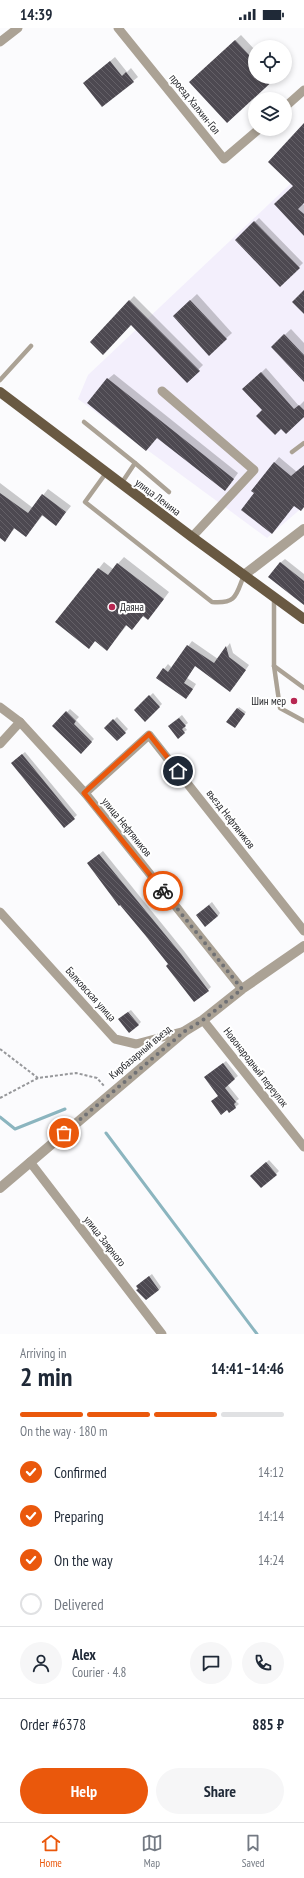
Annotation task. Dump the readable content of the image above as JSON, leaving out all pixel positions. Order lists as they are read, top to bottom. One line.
{"streets":{"main road":["улица Ленина"],"street":["проезд Халхин-Гол","въезд Нефтяников","улица Нефтяников","Балковская улица","Кирбазарный въезд","Новонародный переулок","улица Заярного"]},"crossings":[["въезд Нефтяников","улица Нефтяников"],["улица Нефтяников","Кирбазарный въезд"],["Балковская улица","Кирбазарный въезд"],["Кирбазарный въезд","Новонародный переулок"],["Кирбазарный въезд","улица Заярного"]],"places":["Даяна","Шин мер"],"page":{"status":"14:39","heading":["2 min","Arriving in","14:41–14:46"],"panel":["Alex","Courier · 4.8","Order #6378","885 ₽"],"bar":"On the way · 180 m","list":[["Confirmed","14:12"],["Preparing","14:14"],["On the way","14:24"],"Delivered"],"buttons":["Help","Share"],"tabs":["Home","Map","Saved"]}}
